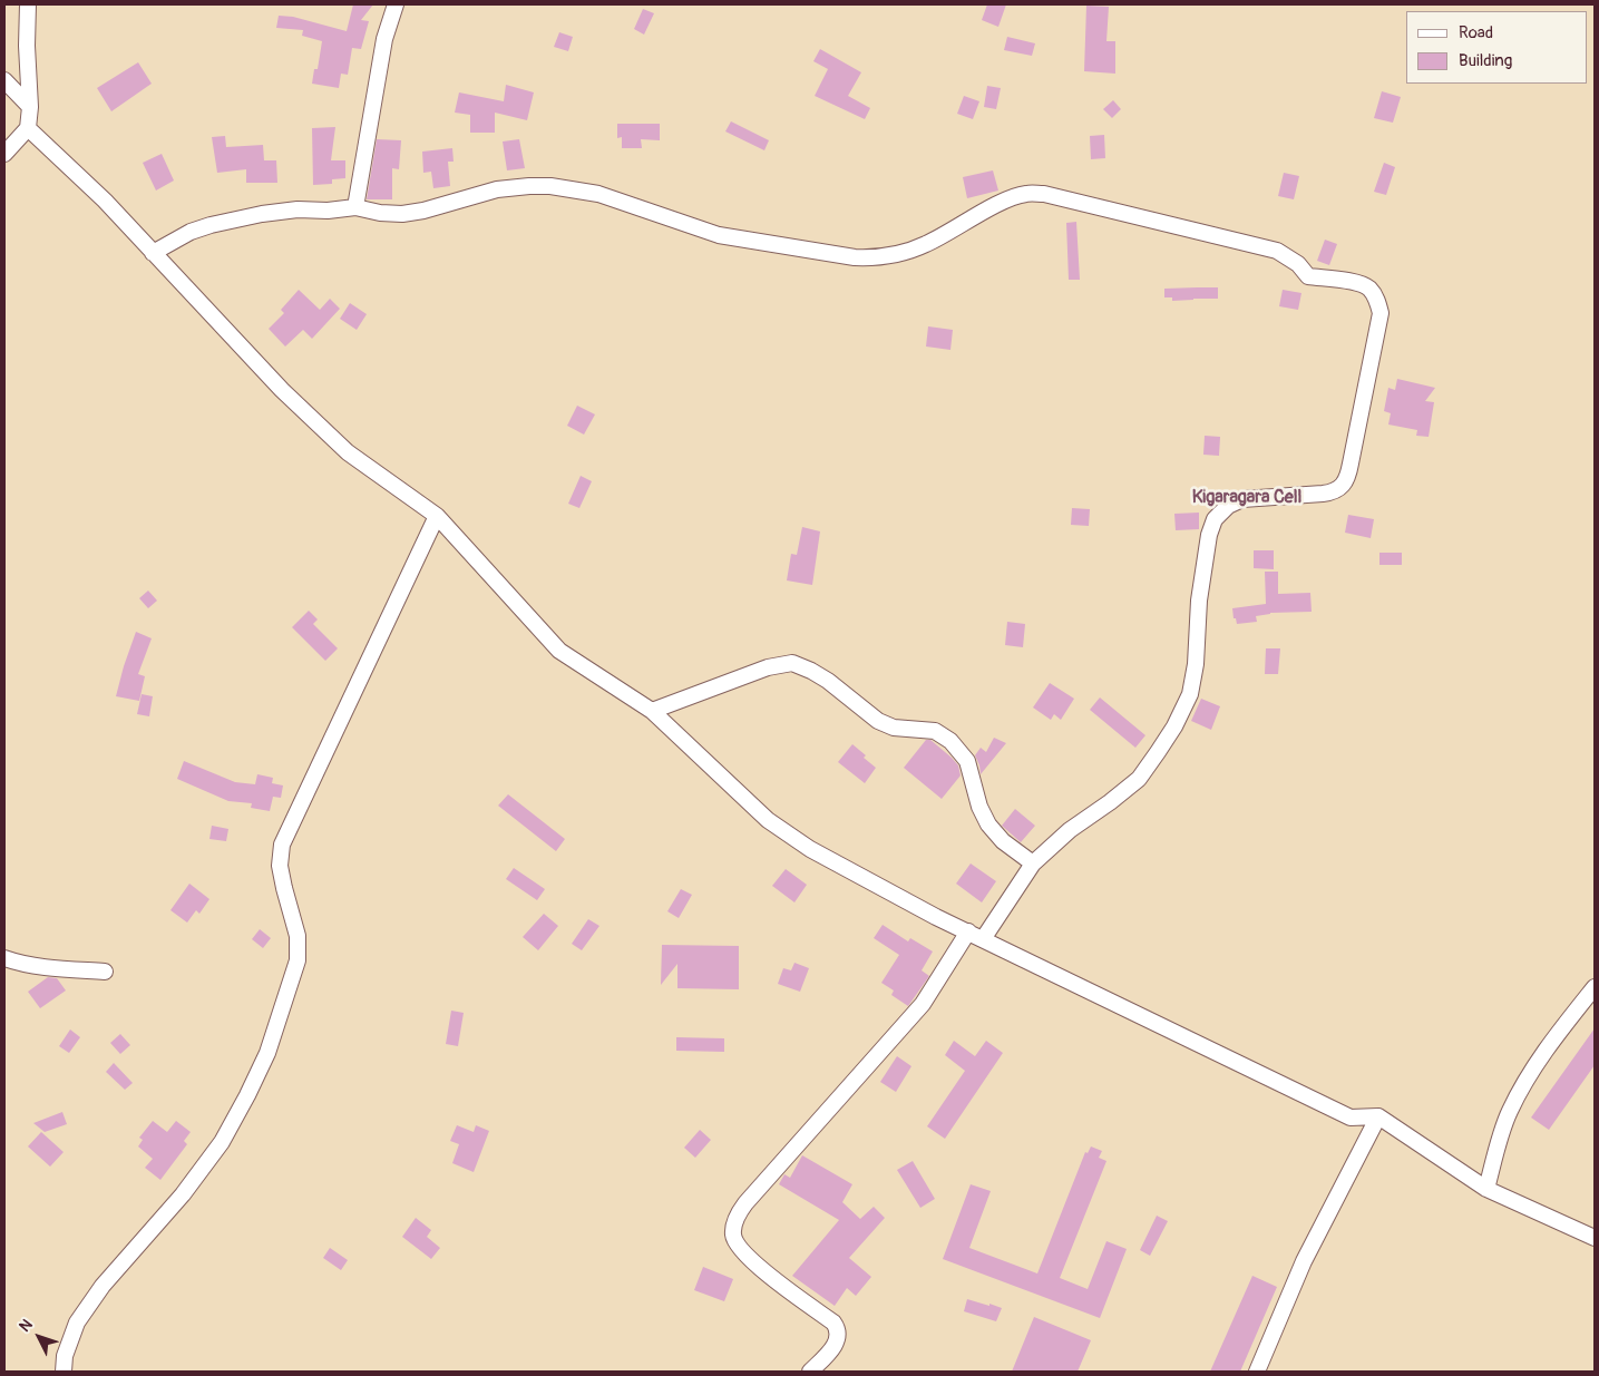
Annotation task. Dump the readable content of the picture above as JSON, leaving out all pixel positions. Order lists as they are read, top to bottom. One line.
{"districts":["Kigaragara Cell"],"legend":["Road","Building"],"north":"top left"}
